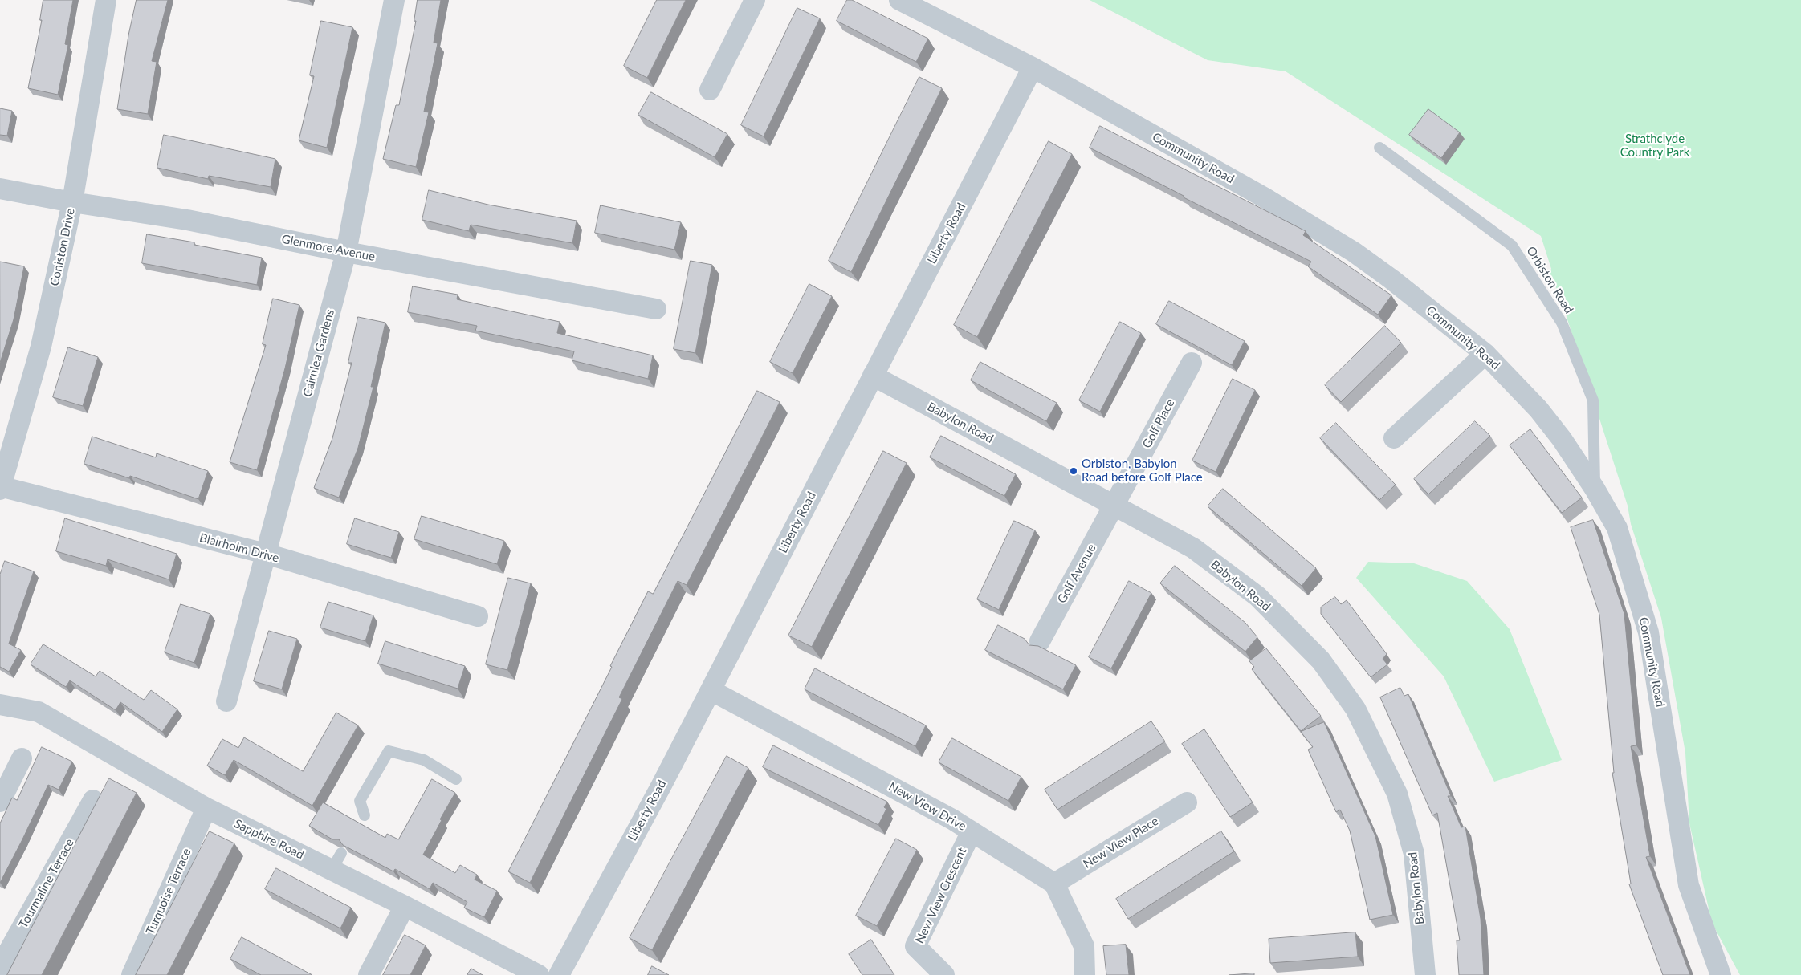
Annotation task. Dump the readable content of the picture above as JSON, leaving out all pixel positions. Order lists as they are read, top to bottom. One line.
{"streets":{"street":["Community Road","Liberty Road","Coniston Drive","Glenmore Avenue","Cairnlea Gardens","Babylon Road","Golf Place","Blairholm Drive","Golf Avenue","New View Drive","Sapphire Road","New View Place","Tourmaline Terrace","Turquoise Terrace","New View Crescent"],"lane":["Orbiston Road"]},"crossings":[["Community Road","Liberty Road"],["Community Road","Orbiston Road"],["Liberty Road","Babylon Road"],["Liberty Road","New View Drive"],["Coniston Drive","Glenmore Avenue"],["Coniston Drive","Blairholm Drive"],["Glenmore Avenue","Cairnlea Gardens"],["Cairnlea Gardens","Blairholm Drive"],["Babylon Road","Golf Place"],["Babylon Road","Golf Avenue"],["Golf Place","Golf Avenue"],["New View Drive","New View Place"],["New View Drive","New View Crescent"],["Sapphire Road","Turquoise Terrace"]],"parks":["Strathclyde Country Park"],"places":["Orbiston, Babylon Road before Golf Place"]}
